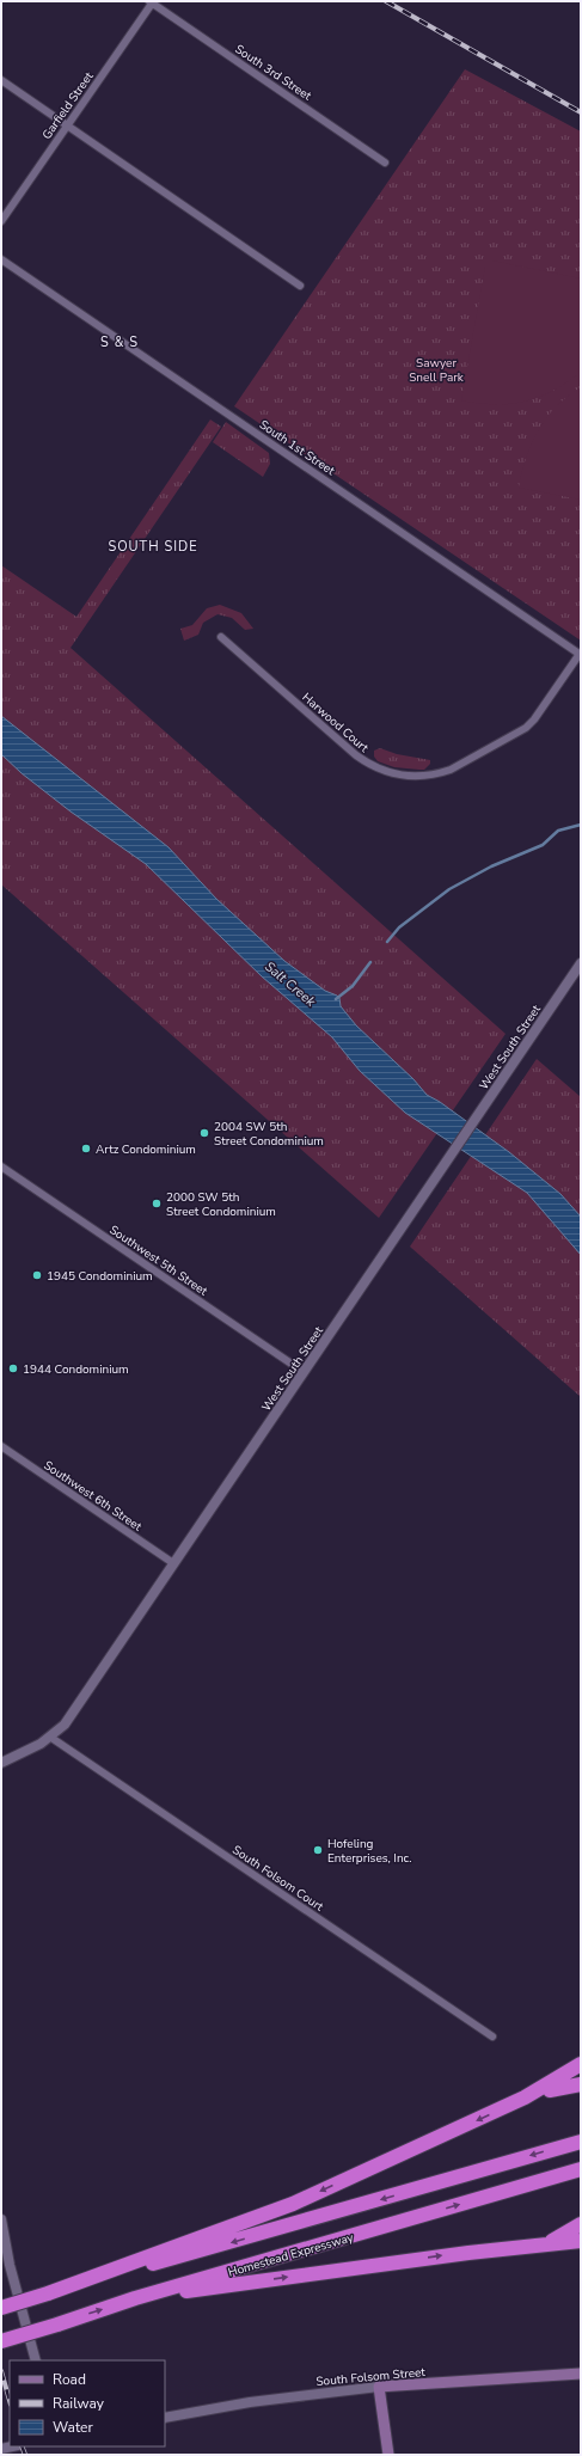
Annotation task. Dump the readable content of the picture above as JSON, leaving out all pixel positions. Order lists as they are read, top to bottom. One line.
{"streets":{"highway":["Homestead Expressway"],"main road":["South Folsom Street"],"street":["South 3rd Street","Garfield Street","South 1st Street","Harwood Court","West South Street","Southwest 5th Street","Southwest 6th Street","South Folsom Court"]},"crossings":[["South 3rd Street","Garfield Street"],["South 1st Street","Harwood Court"],["West South Street","Southwest 5th Street"],["West South Street","Southwest 6th Street"],["West South Street","South Folsom Court"]],"districts":["S & S","SOUTH SIDE"],"water":["Salt Creek"],"parks":["Sawyer Snell Park"],"places":["2004 SW 5th Street Condominium","Artz Condominium","2000 SW 5th Street Condominium","1945 Condominium","1944 Condominium","Hofeling Enterprises, Inc."],"legend":["Road","Railway","Water"]}
